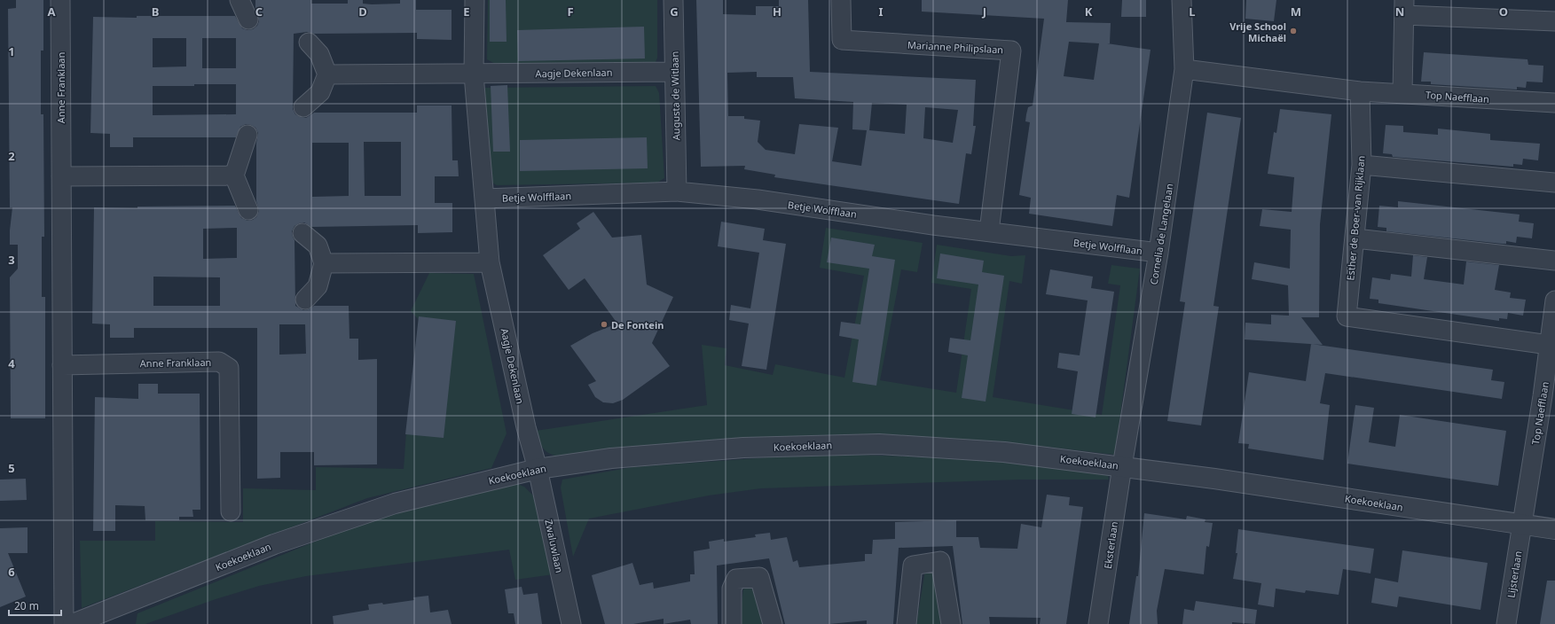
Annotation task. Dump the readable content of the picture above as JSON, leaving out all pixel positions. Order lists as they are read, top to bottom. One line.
{"streets":{"street":["Marianne Philipslaan","Aagje Dekenlaan","Anne Franklaan","Augusta de Witlaan","Top Naefflaan","Betje Wolfflaan","Esther de Boer-van Rijklaan","Cornelia de Langelaan","Koekoeklaan","Eksterlaan","Zwaluwlaan","Lijsterlaan"]},"crossings":[["Marianne Philipslaan","Betje Wolfflaan"],["Aagje Dekenlaan","Augusta de Witlaan"],["Aagje Dekenlaan","Betje Wolfflaan"],["Aagje Dekenlaan","Koekoeklaan"],["Aagje Dekenlaan","Zwaluwlaan"],["Augusta de Witlaan","Betje Wolfflaan"],["Top Naefflaan","Esther de Boer-van Rijklaan"],["Top Naefflaan","Koekoeklaan"],["Top Naefflaan","Lijsterlaan"],["Betje Wolfflaan","Cornelia de Langelaan"],["Cornelia de Langelaan","Koekoeklaan"],["Cornelia de Langelaan","Eksterlaan"],["Koekoeklaan","Eksterlaan"],["Koekoeklaan","Zwaluwlaan"],["Koekoeklaan","Lijsterlaan"]],"places":["Vrije School Michaël","De Fontein"],"scale_bar":"20 m","grid":{"columns":["A","B","C","D","E","F","G","H","I","J","K","L","M","N","O"],"rows":["1","2","3","4","5","6"]}}
